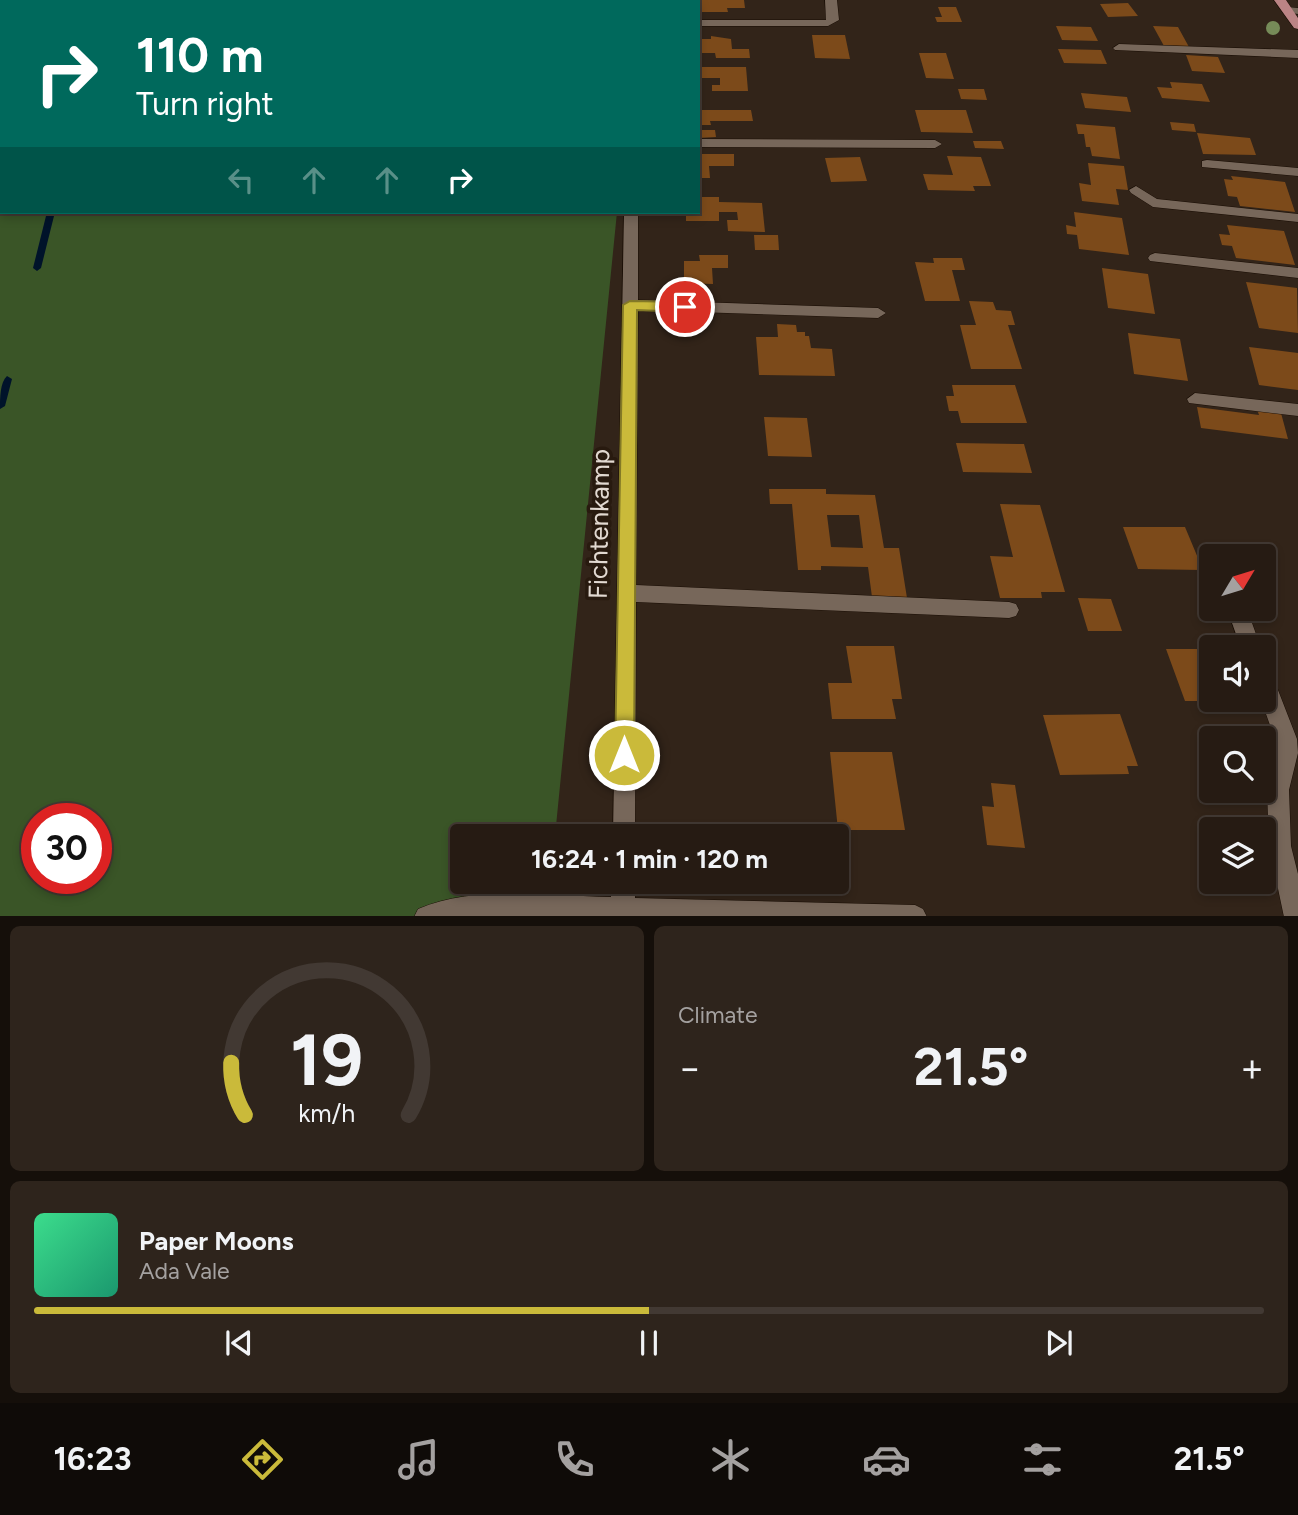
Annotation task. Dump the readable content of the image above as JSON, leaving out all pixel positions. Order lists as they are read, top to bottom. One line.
{"streets":{"street":["Fichtenkamp"]},"north":"top right","page":{"turn":["110 m","Turn right"],"limit":"30","trip":"16:24 · 1 min · 120 m","tile":"Climate","heat":["−","21.5°","+"],"song":["Paper Moons","Ada Vale"],"tabs":["16:23","21.5°"],"gauge":["19","km/h"]}}
